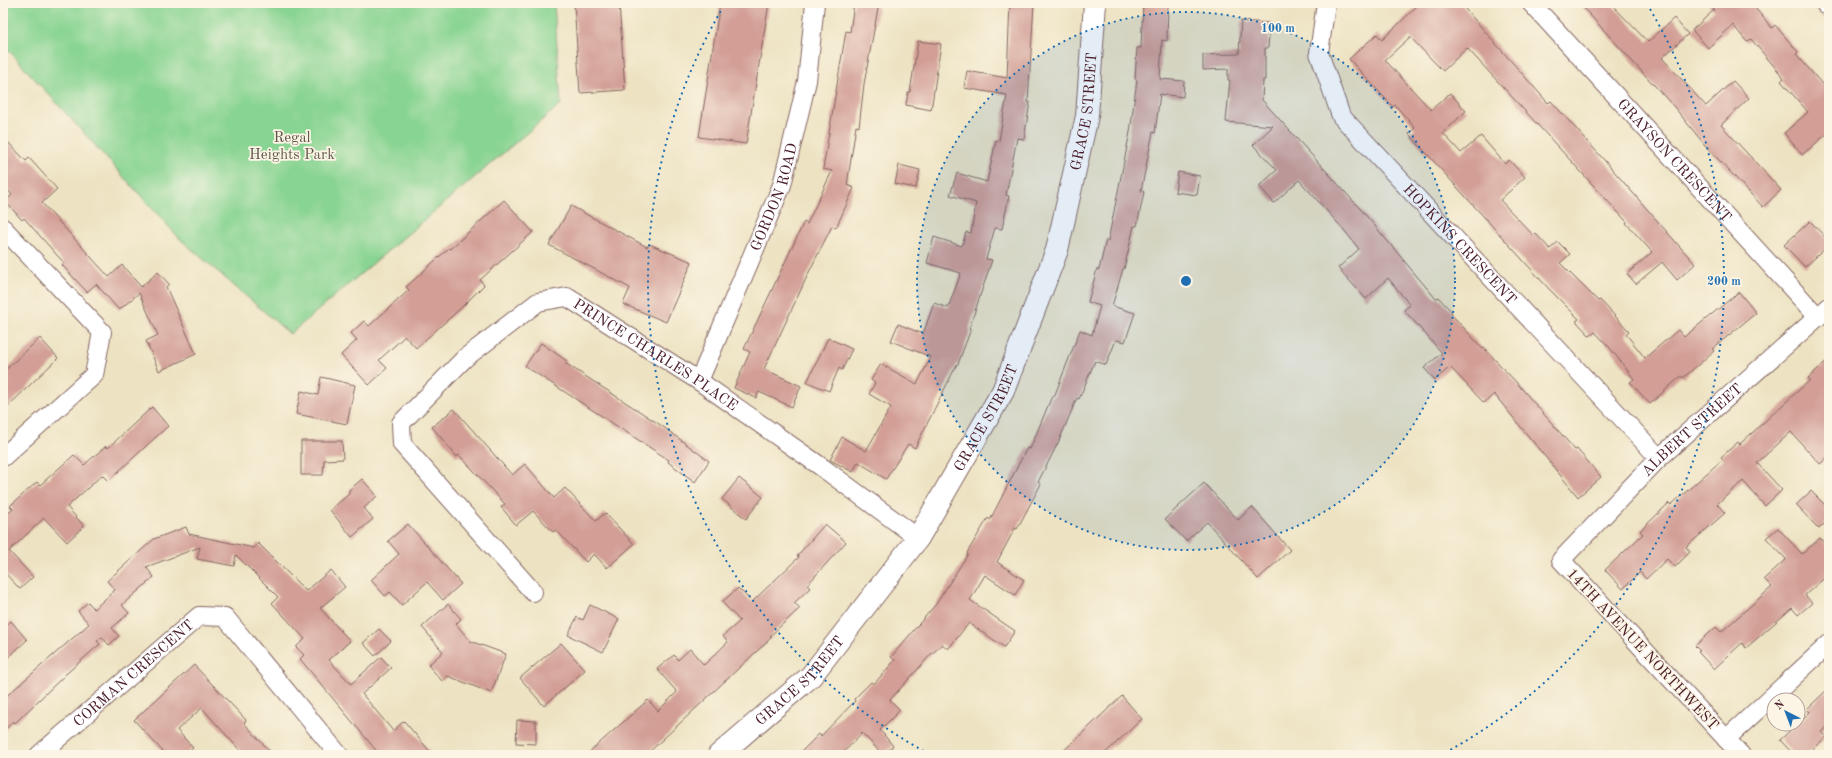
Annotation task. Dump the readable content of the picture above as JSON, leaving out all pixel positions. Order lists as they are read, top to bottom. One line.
{"streets":{"street":["GRACE STREET","GRAYSON CRESCENT","GORDON ROAD","HOPKINS CRESCENT","PRINCE CHARLES PLACE","ALBERT STREET","14TH AVENUE NORTHWEST","CORMAN CRESCENT"]},"crossings":[["GRACE STREET","PRINCE CHARLES PLACE"],["GRAYSON CRESCENT","ALBERT STREET"],["GORDON ROAD","PRINCE CHARLES PLACE"],["HOPKINS CRESCENT","ALBERT STREET"],["ALBERT STREET","14TH AVENUE NORTHWEST"]],"parks":["Regal Heights Park"],"north":"top left","rings":["100 m","200 m"]}
